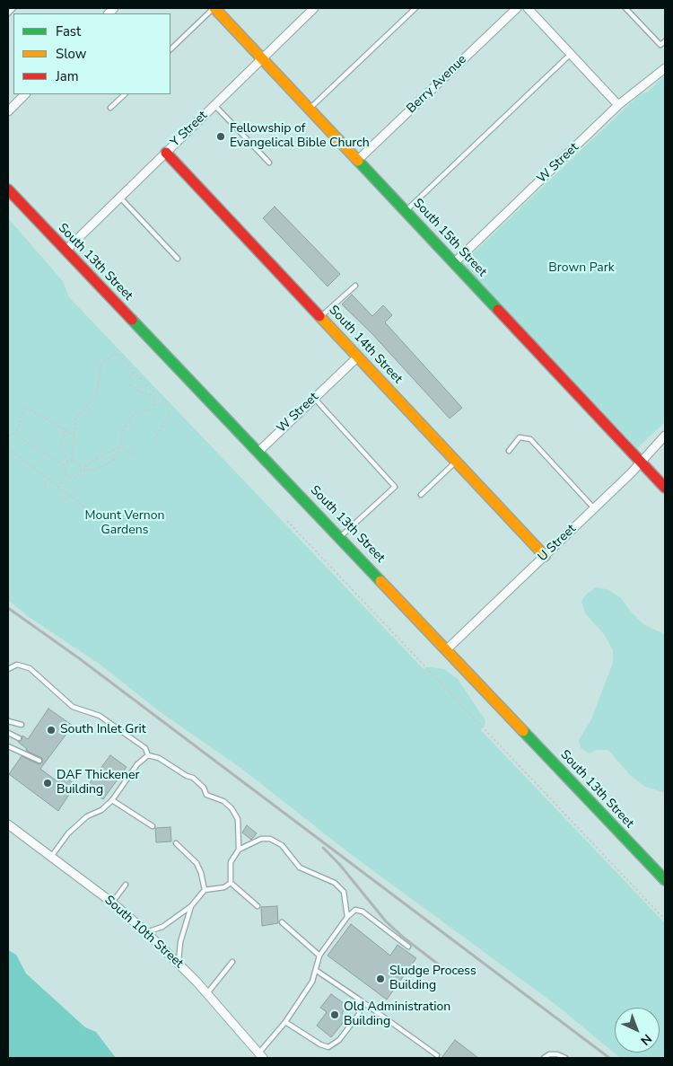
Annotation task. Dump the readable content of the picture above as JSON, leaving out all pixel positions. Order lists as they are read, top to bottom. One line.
{"streets":{"street":["Berry Avenue","Y Street","W Street","South 15th Street","South 13th Street","South 14th Street","U Street","South 10th Street"]},"crossings":[["Berry Avenue","South 15th Street"],["Y Street","South 15th Street"],["Y Street","South 13th Street"],["Y Street","South 14th Street"],["W Street","South 15th Street"],["W Street","South 13th Street"],["W Street","South 14th Street"],["South 15th Street","U Street"],["South 13th Street","U Street"],["South 14th Street","U Street"]],"parks":["Brown Park","Mount Vernon Gardens"],"places":["Fellowship of Evangelical Bible Church","South Inlet Grit","DAF Thickener Building","Sludge Process Building","Old Administration Building"],"legend":["Fast","Slow","Jam"],"north":"bottom right"}
